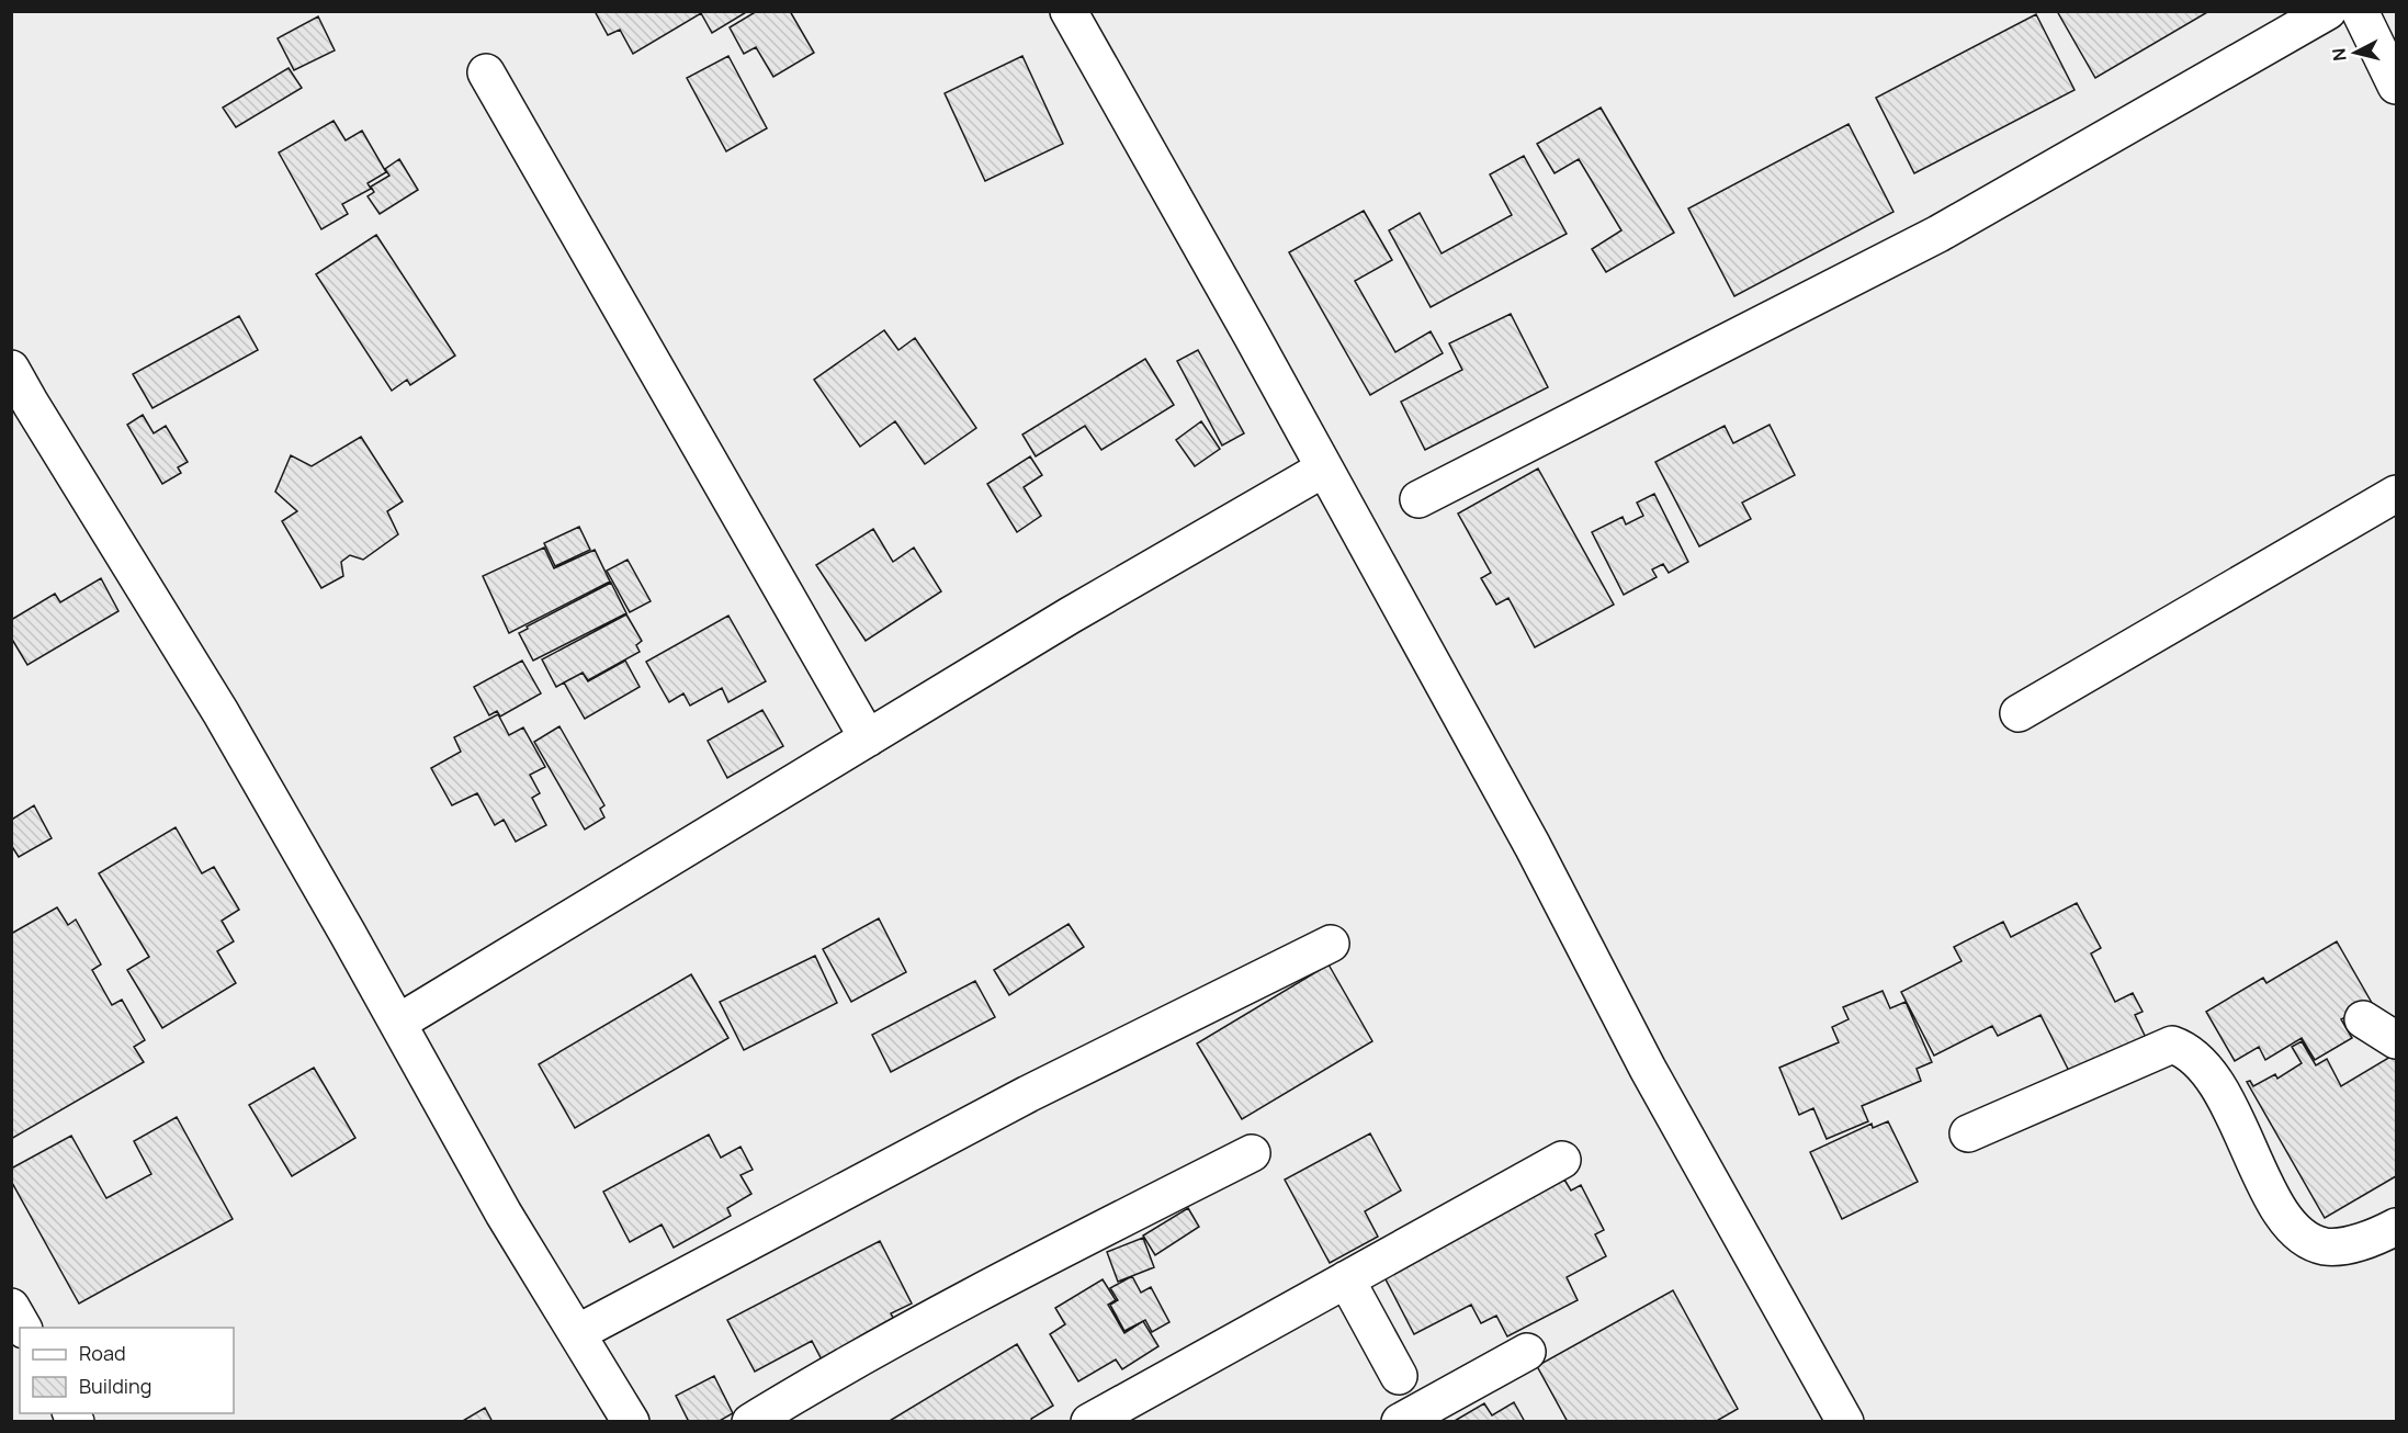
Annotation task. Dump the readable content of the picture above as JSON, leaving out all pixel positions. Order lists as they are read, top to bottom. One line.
{"legend":["Road","Building"],"north":"left"}
